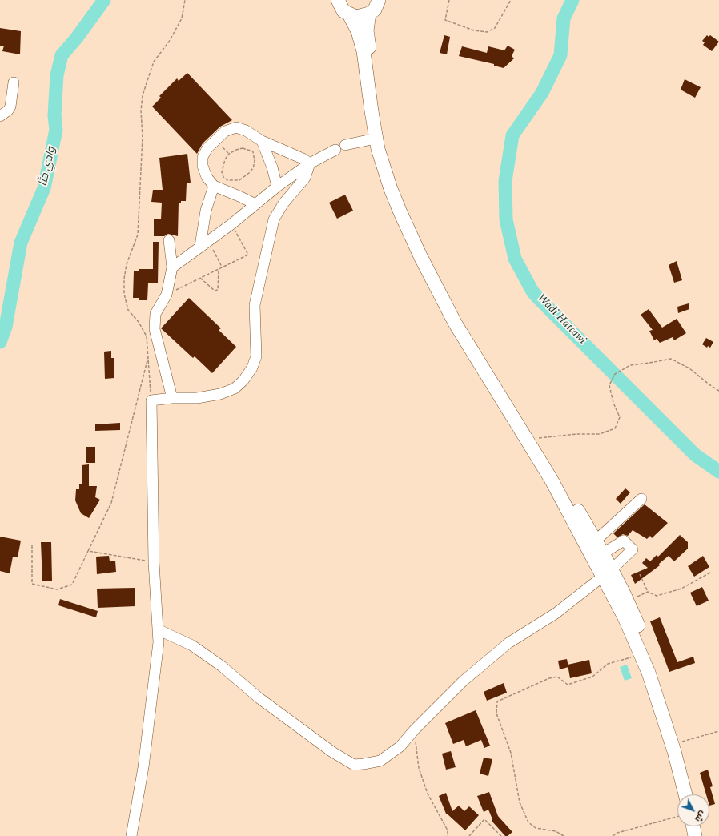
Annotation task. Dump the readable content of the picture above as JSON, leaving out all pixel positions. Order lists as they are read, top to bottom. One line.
{"water":["وادي حتّا","Wadi Hattawi"],"north":"bottom right"}
